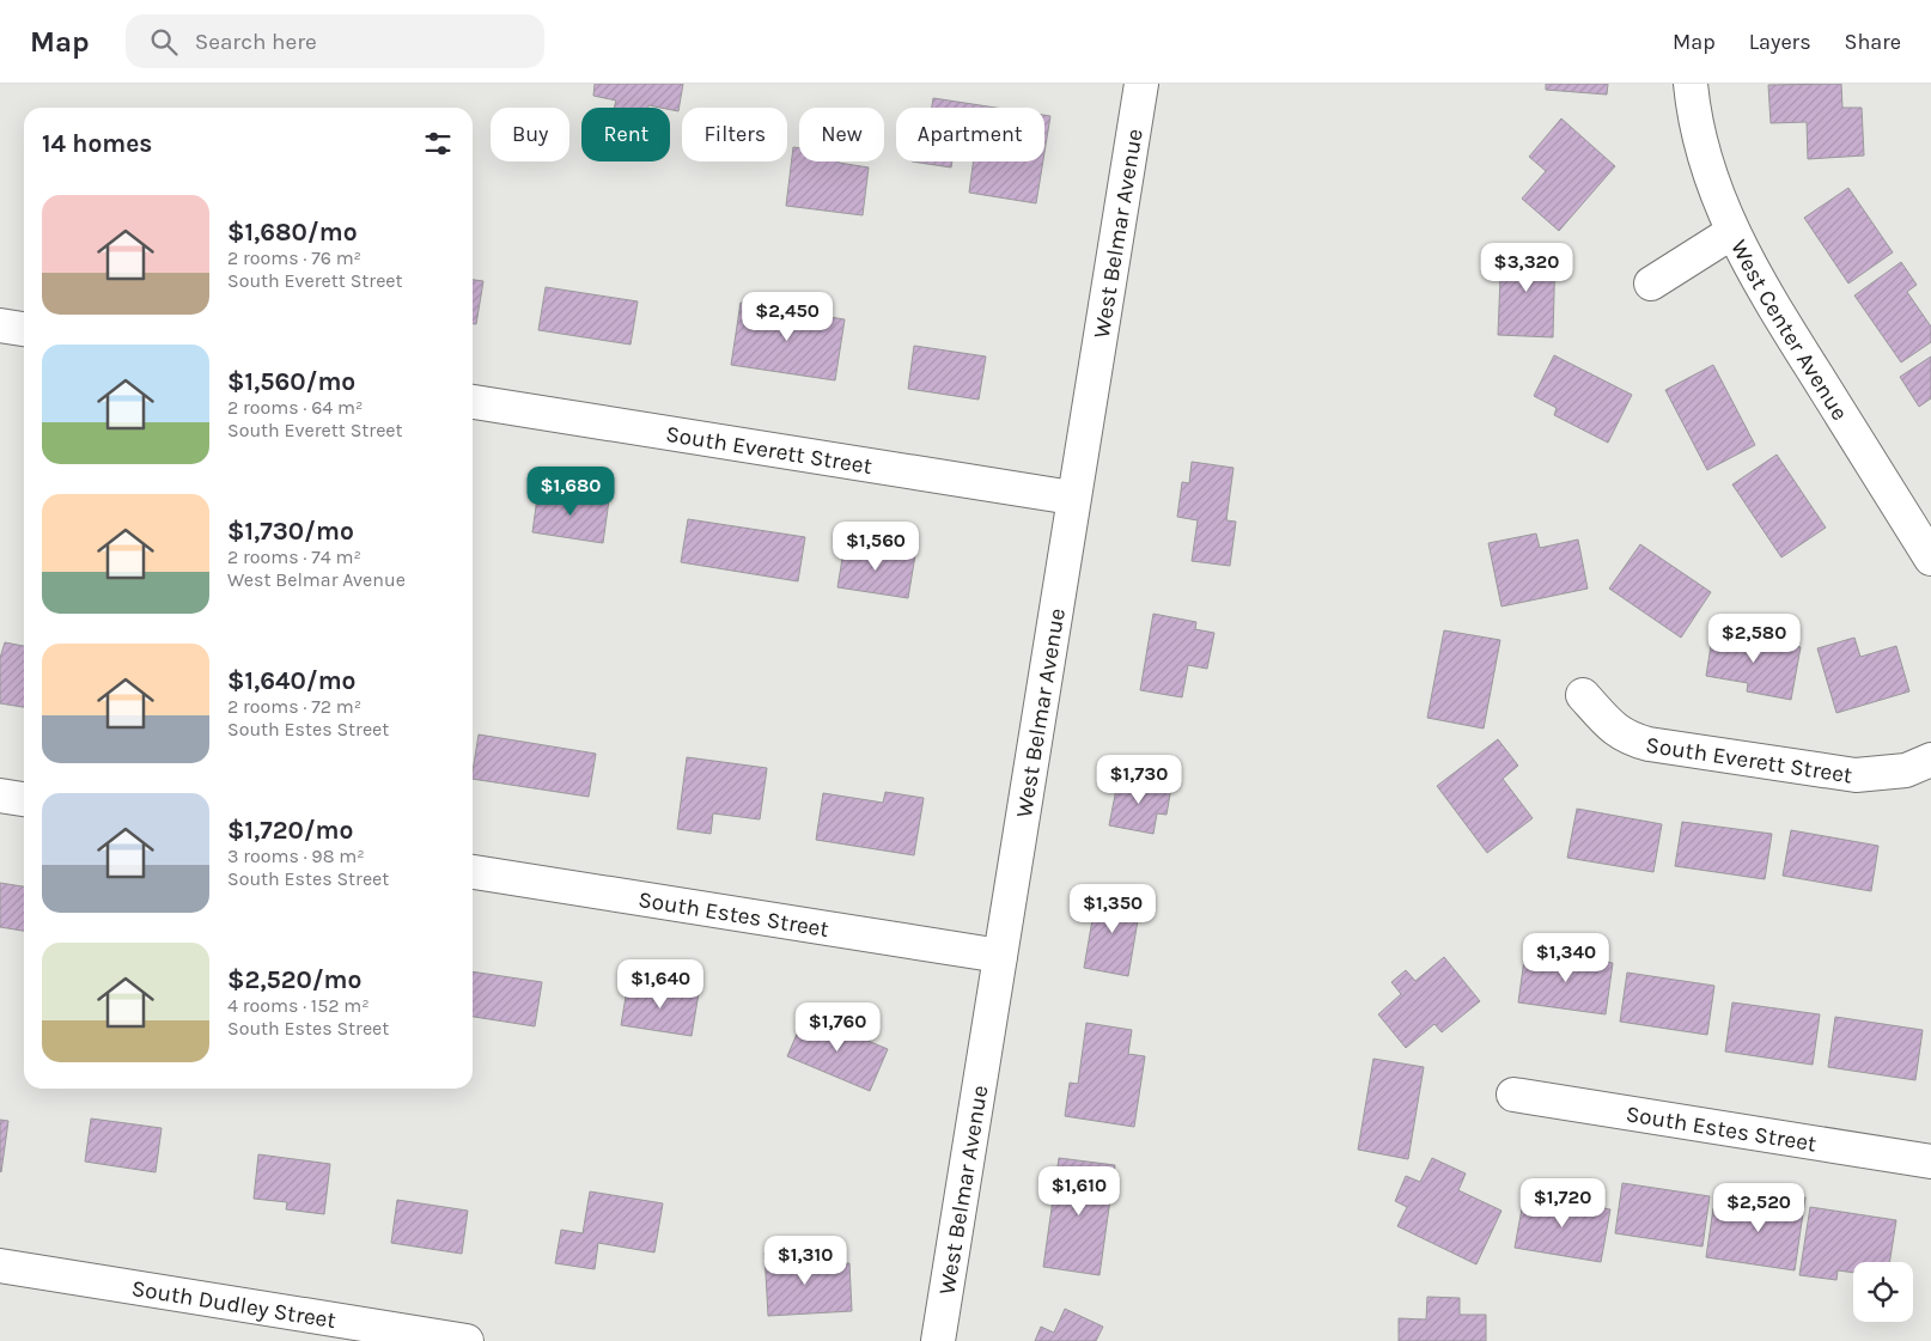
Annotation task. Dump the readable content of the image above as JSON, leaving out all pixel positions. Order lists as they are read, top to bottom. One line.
{"streets":{"street":["West Belmar Avenue","West Center Avenue","South Everett Street","South Estes Street","South Dudley Street"]},"crossings":[["West Belmar Avenue","South Everett Street"],["West Belmar Avenue","South Estes Street"]],"page":{"header":"Map","search":"Search here","nav":["Map","Layers","Share"],"chip":["Buy","Rent","Filters","New","Apartment"],"heading":"14 homes","list":[{"name":"$1,680/mo","note":"2 rooms · 76 m² · South Everett Street"},{"name":"$1,560/mo","note":"2 rooms · 64 m² · South Everett Street"},{"name":"$1,730/mo","note":"2 rooms · 74 m² · West Belmar Avenue"},{"name":"$1,640/mo","note":"2 rooms · 72 m² · South Estes Street"},{"name":"$1,720/mo","note":"3 rooms · 98 m² · South Estes Street"},{"name":"$2,520/mo","note":"4 rooms · 152 m² · South Estes Street"}],"price":["$3,320","$2,450","$1,680","$1,560","$2,580","$1,730","$1,350","$1,340","$1,640","$1,760","$1,610","$1,720","$2,520","$1,310"]}}
